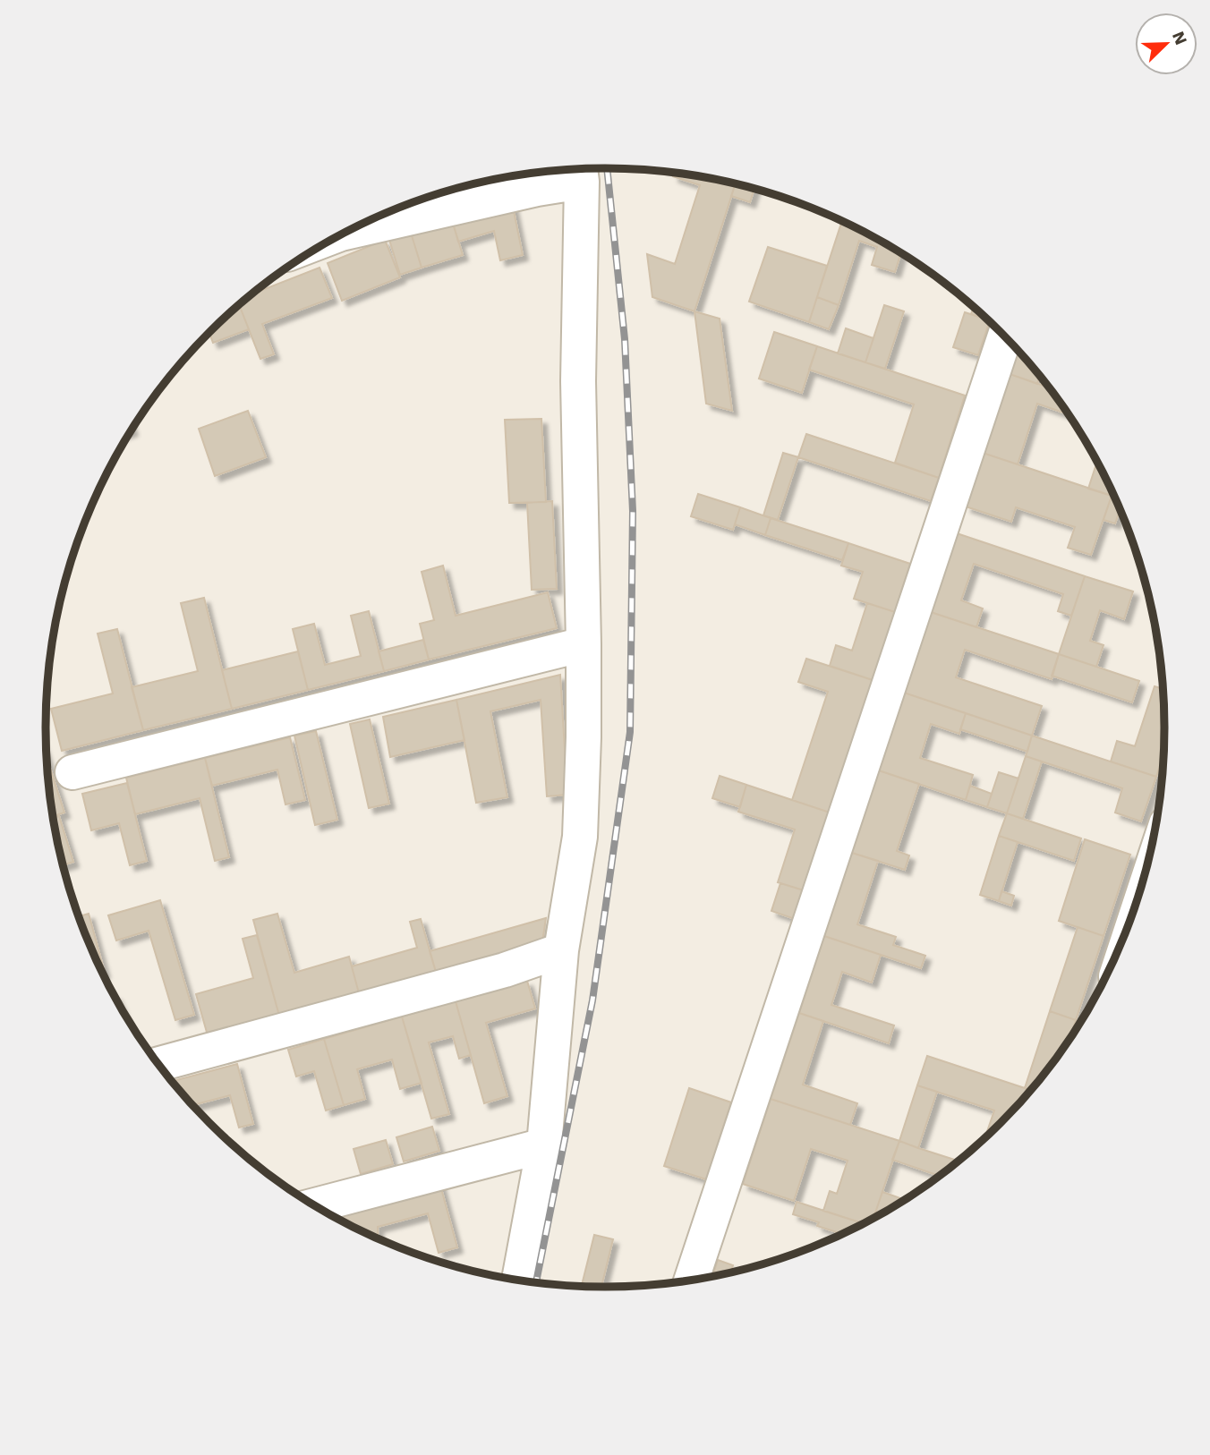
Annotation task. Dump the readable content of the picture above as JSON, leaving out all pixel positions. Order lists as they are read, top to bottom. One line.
{"north":"top right"}
